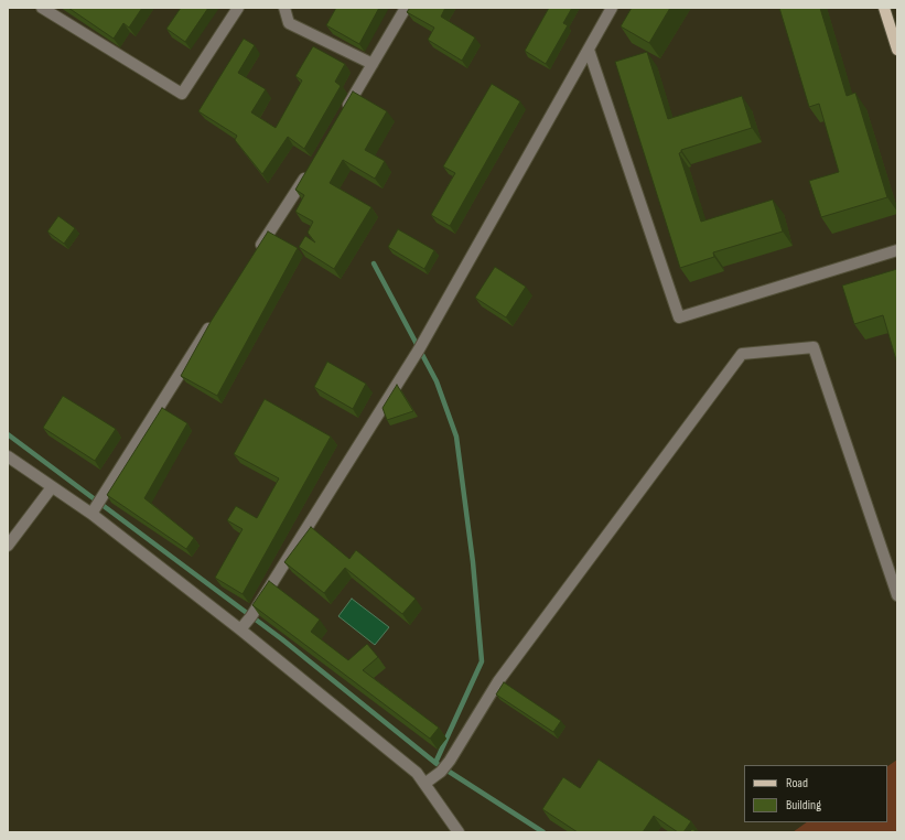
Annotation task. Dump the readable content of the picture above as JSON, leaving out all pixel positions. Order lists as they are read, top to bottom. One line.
{"legend":["Road","Building"]}
